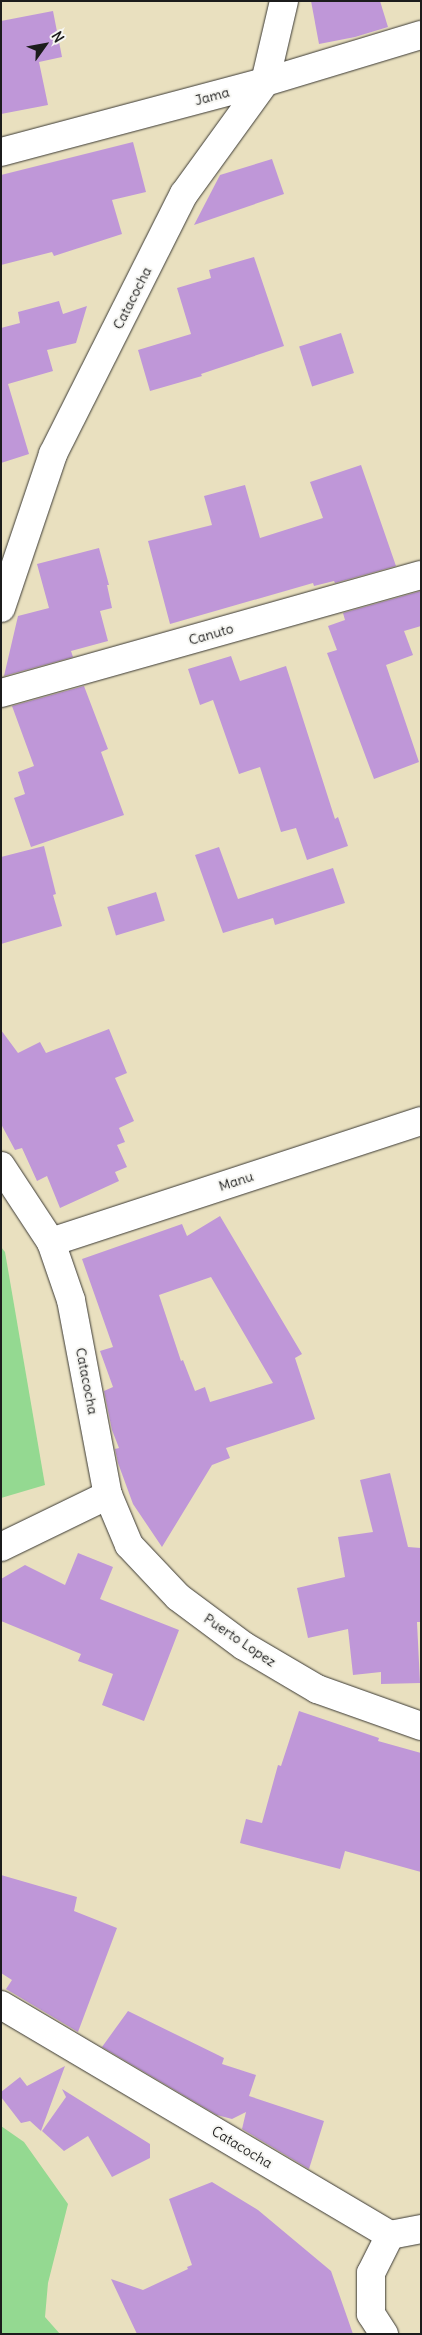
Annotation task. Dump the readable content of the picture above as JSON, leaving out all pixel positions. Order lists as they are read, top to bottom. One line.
{"streets":{"street":["Jama","Catacocha","Canuto","Manu","Puerto Lopez"]},"crossings":[["Jama","Catacocha"],["Catacocha","Manu"],["Catacocha","Puerto Lopez"]],"north":"top right"}
